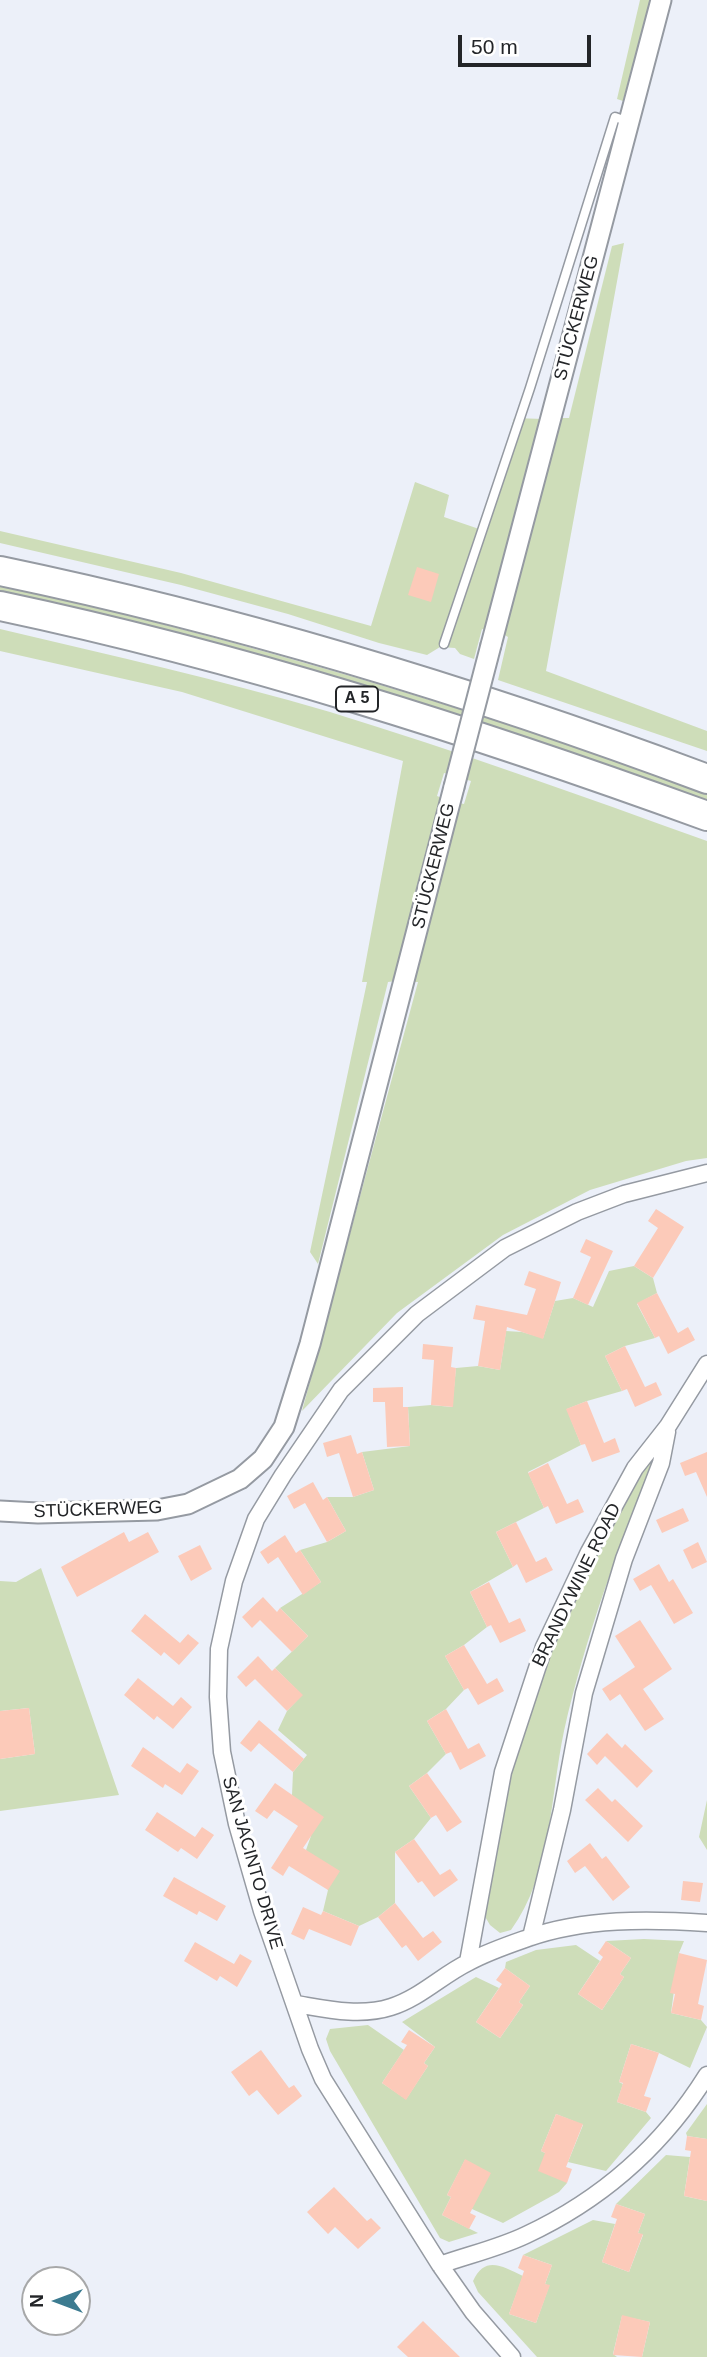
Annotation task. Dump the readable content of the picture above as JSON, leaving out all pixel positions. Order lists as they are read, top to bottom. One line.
{"streets":{"highway":["A 5"],"street":["STÜCKERWEG","BRANDYWINE ROAD","SAN JACINTO DRIVE"]},"scale_bar":"50 m","north":"left"}
